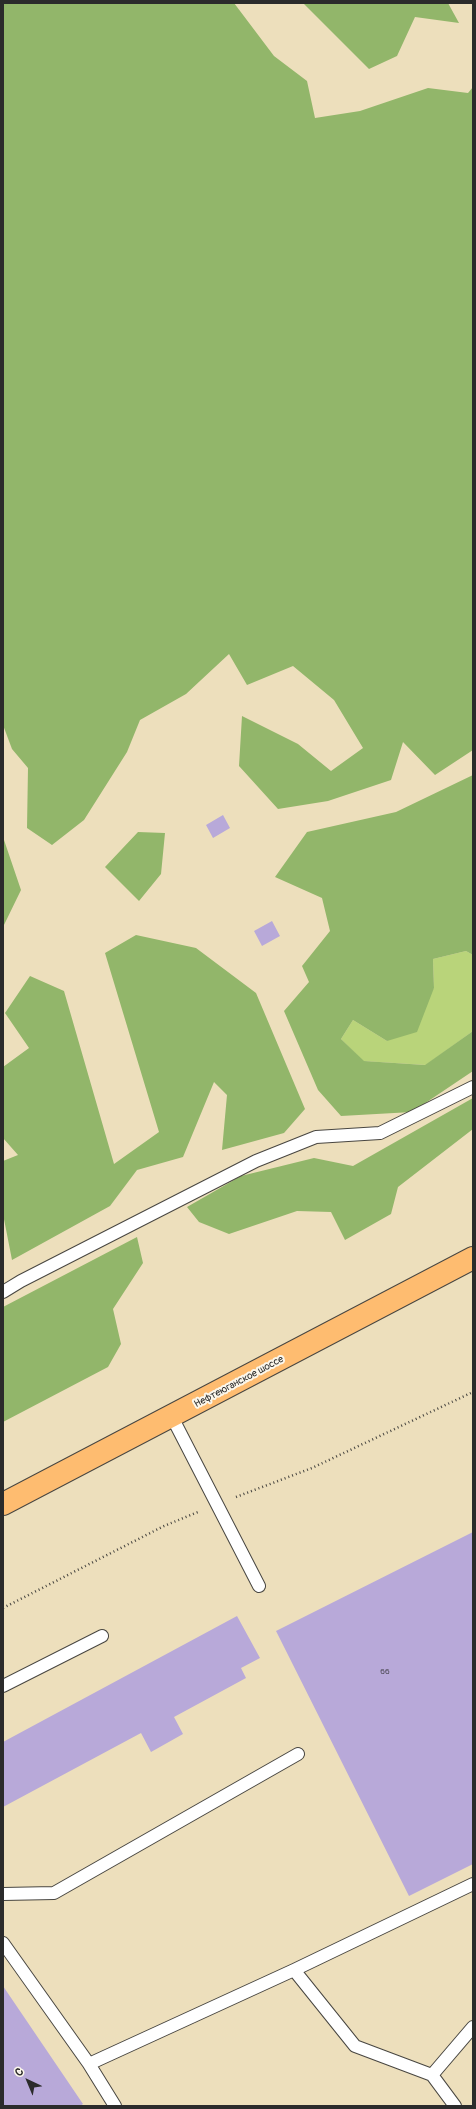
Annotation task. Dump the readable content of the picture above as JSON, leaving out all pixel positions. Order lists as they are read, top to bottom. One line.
{"streets":{"main road":["Нефтеюганское шоссе"]},"house_numbers":["66"],"north":"top left"}
